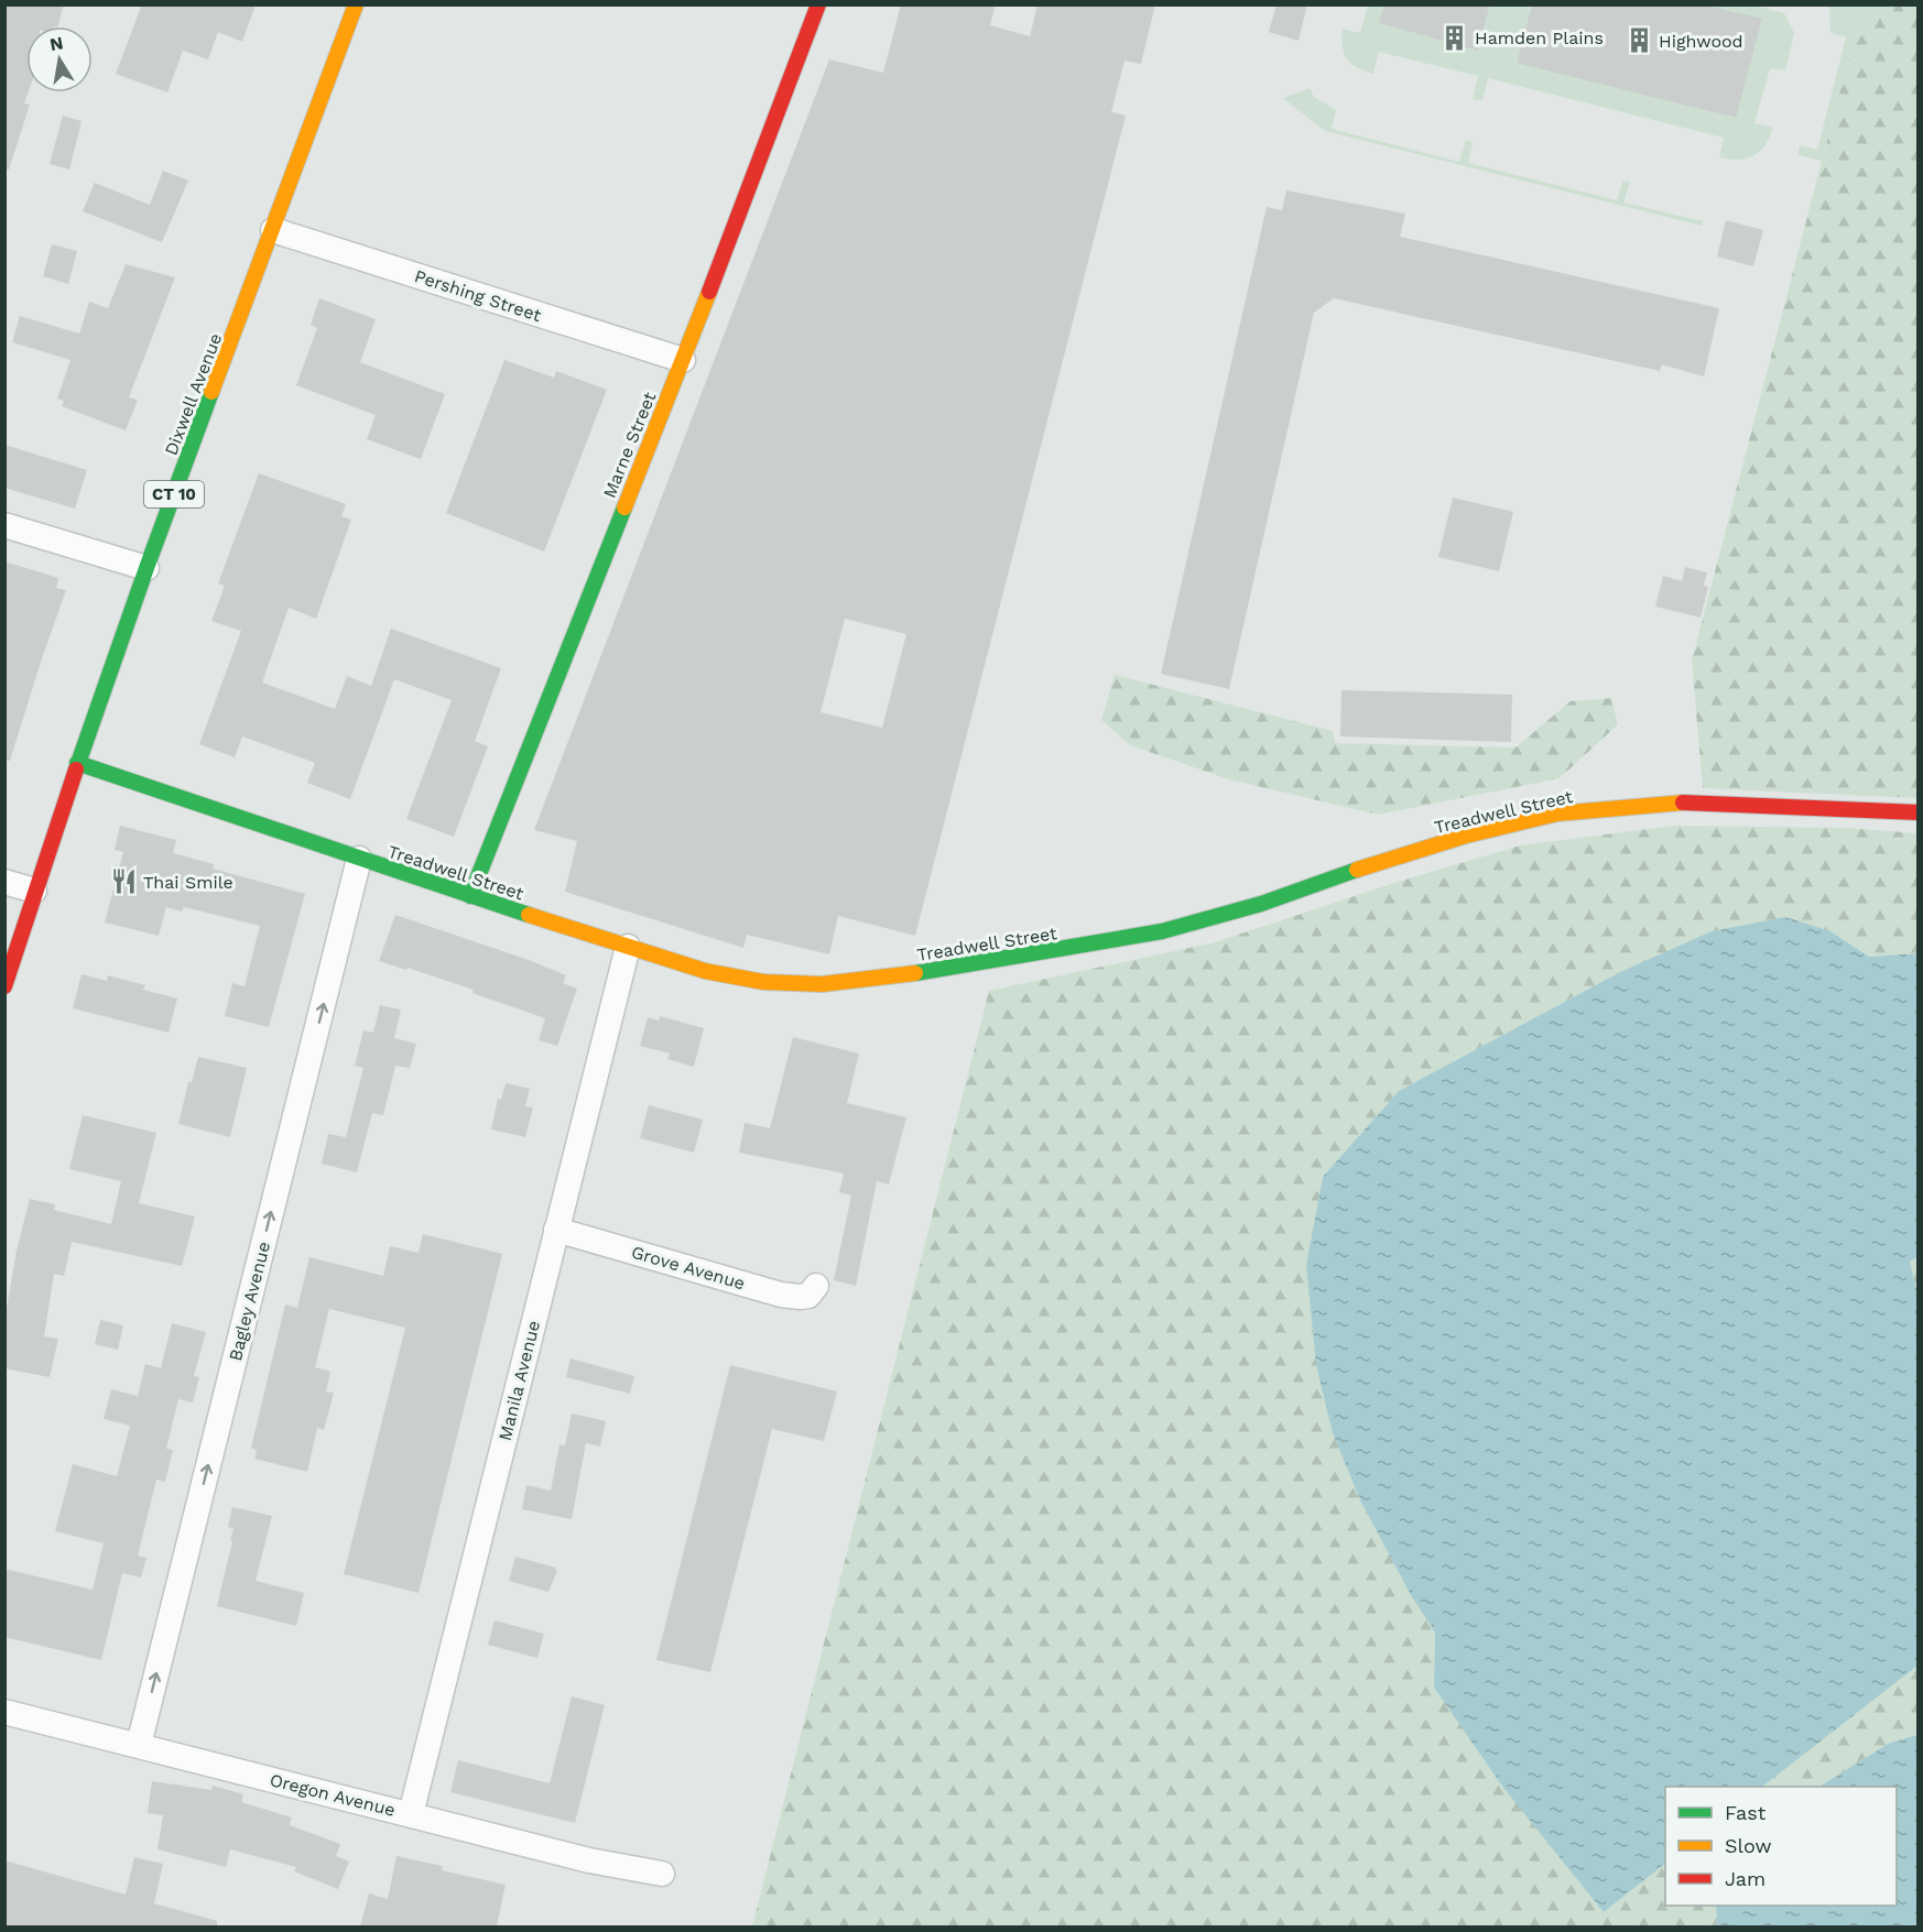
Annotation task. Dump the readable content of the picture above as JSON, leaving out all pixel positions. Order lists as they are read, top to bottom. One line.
{"streets":{"street":["Pershing Street","Dixwell Avenue","Marne Street","CT 10","Treadwell Street","Grove Avenue","Bagley Avenue","Manila Avenue","Oregon Avenue"]},"crossings":[["Pershing Street","Dixwell Avenue"],["Pershing Street","Marne Street"],["Dixwell Avenue","Treadwell Street"],["Marne Street","Treadwell Street"],["Treadwell Street","Bagley Avenue"],["Treadwell Street","Manila Avenue"],["Grove Avenue","Manila Avenue"],["Bagley Avenue","Oregon Avenue"],["Manila Avenue","Oregon Avenue"]],"one_way":["Bagley Avenue"],"places":{"building":["Hamden Plains","Highwood"],"restaurant":["Thai Smile"]},"legend":["Fast","Slow","Jam"],"north":"top"}
